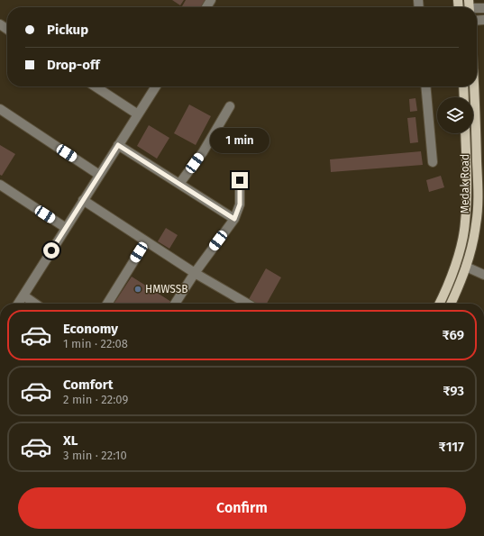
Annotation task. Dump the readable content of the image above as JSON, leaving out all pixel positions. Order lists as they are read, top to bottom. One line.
{"streets":{"main road":["Medak Road"]},"places":["HMWSSB"],"page":{"banner":["Pickup","Drop-off"],"bubble":"1 min","list":[{"name":"Economy","note":"1 min · 22:08","value":"₹69"},{"name":"Comfort","note":"2 min · 22:09","value":"₹93"},{"name":"XL","note":"3 min · 22:10","value":"₹117"}],"buttons":"Confirm"}}
